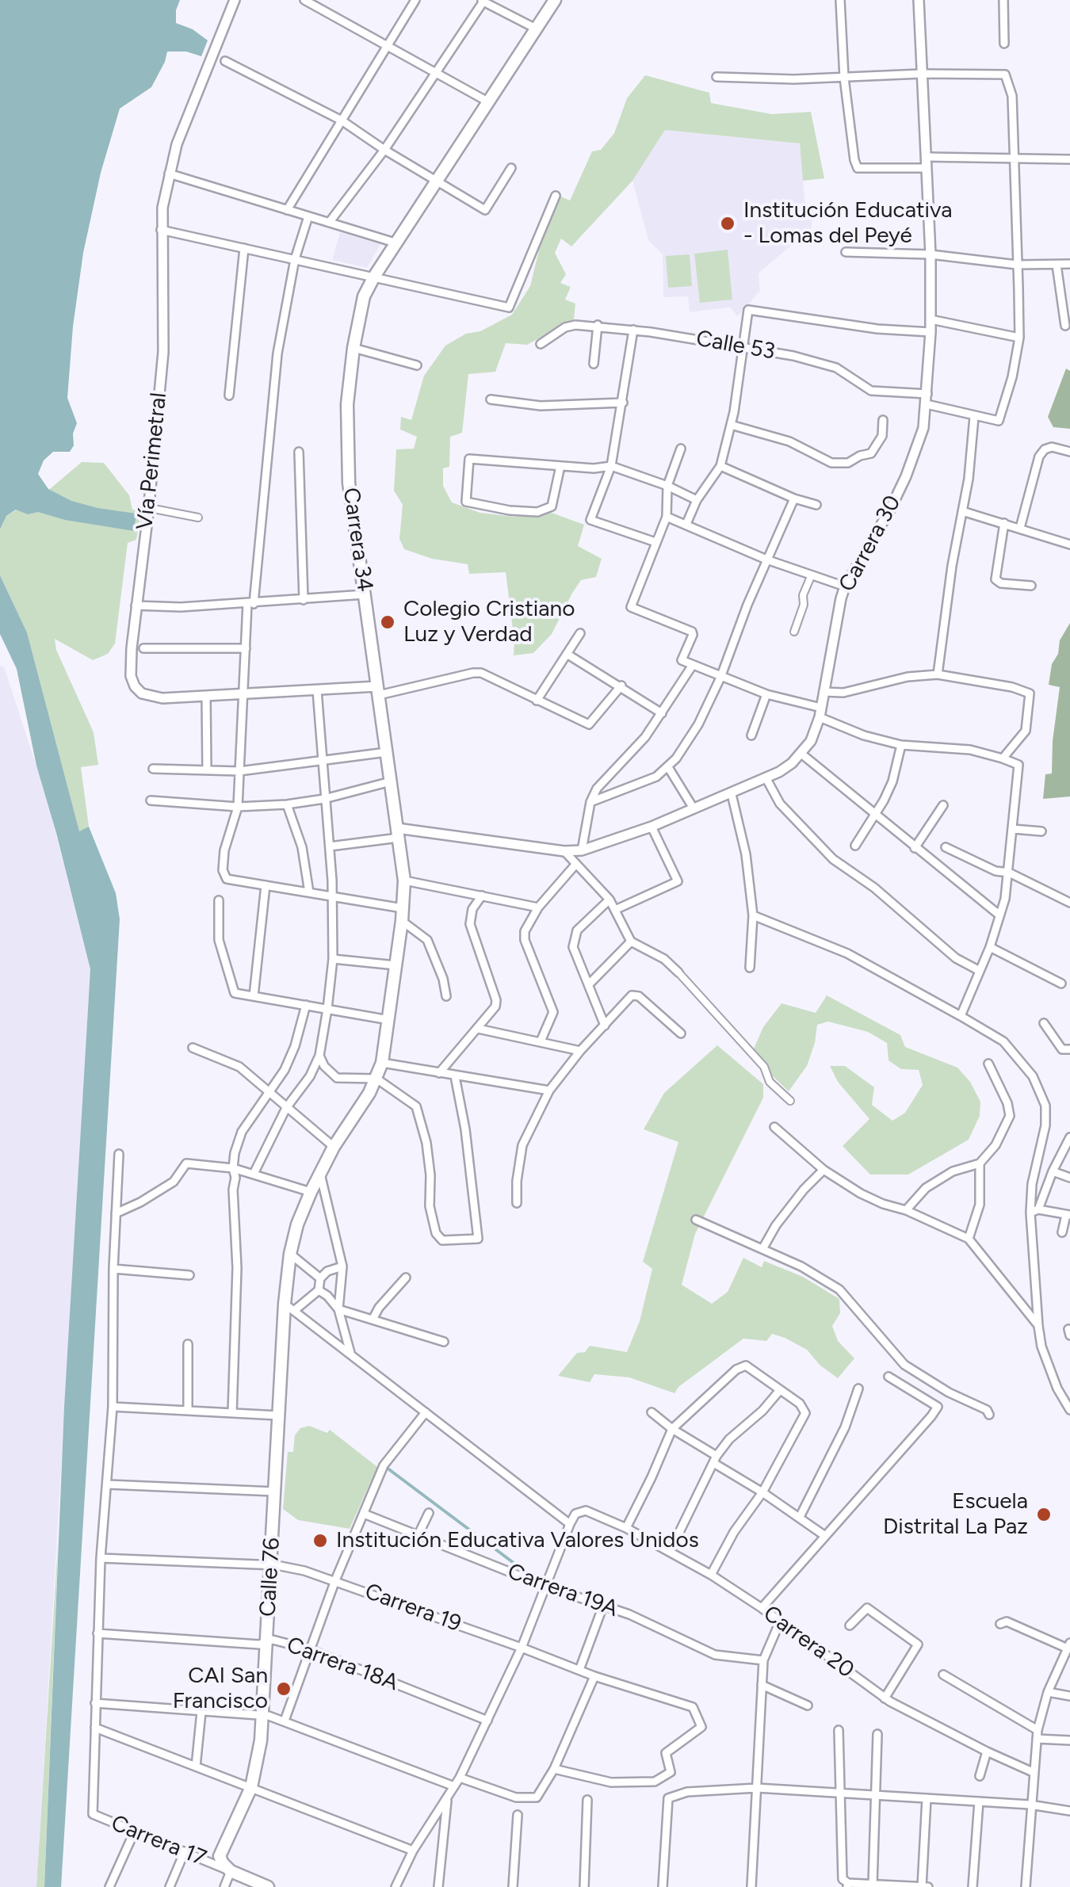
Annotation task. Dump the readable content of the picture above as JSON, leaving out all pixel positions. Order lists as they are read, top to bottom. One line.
{"streets":{"main road":["Carrera 34","Calle 76","Carrera 17"],"street":["Calle 53","Vía Perimetral","Carrera 30","Carrera 19A","Carrera 19","Carrera 20","Carrera 18A"]},"crossings":[["Calle 53","Carrera 30"],["Vía Perimetral","Carrera 34"],["Carrera 34","Carrera 30"],["Carrera 34","Calle 76"],["Calle 76","Carrera 19"],["Calle 76","Carrera 18A"],["Calle 76","Carrera 17"]],"places":["Institución Educativa - Lomas del Peyé","Colegio Cristiano Luz y Verdad","Escuela Distrital La Paz","Institución Educativa Valores Unidos","CAI San Francisco"]}
